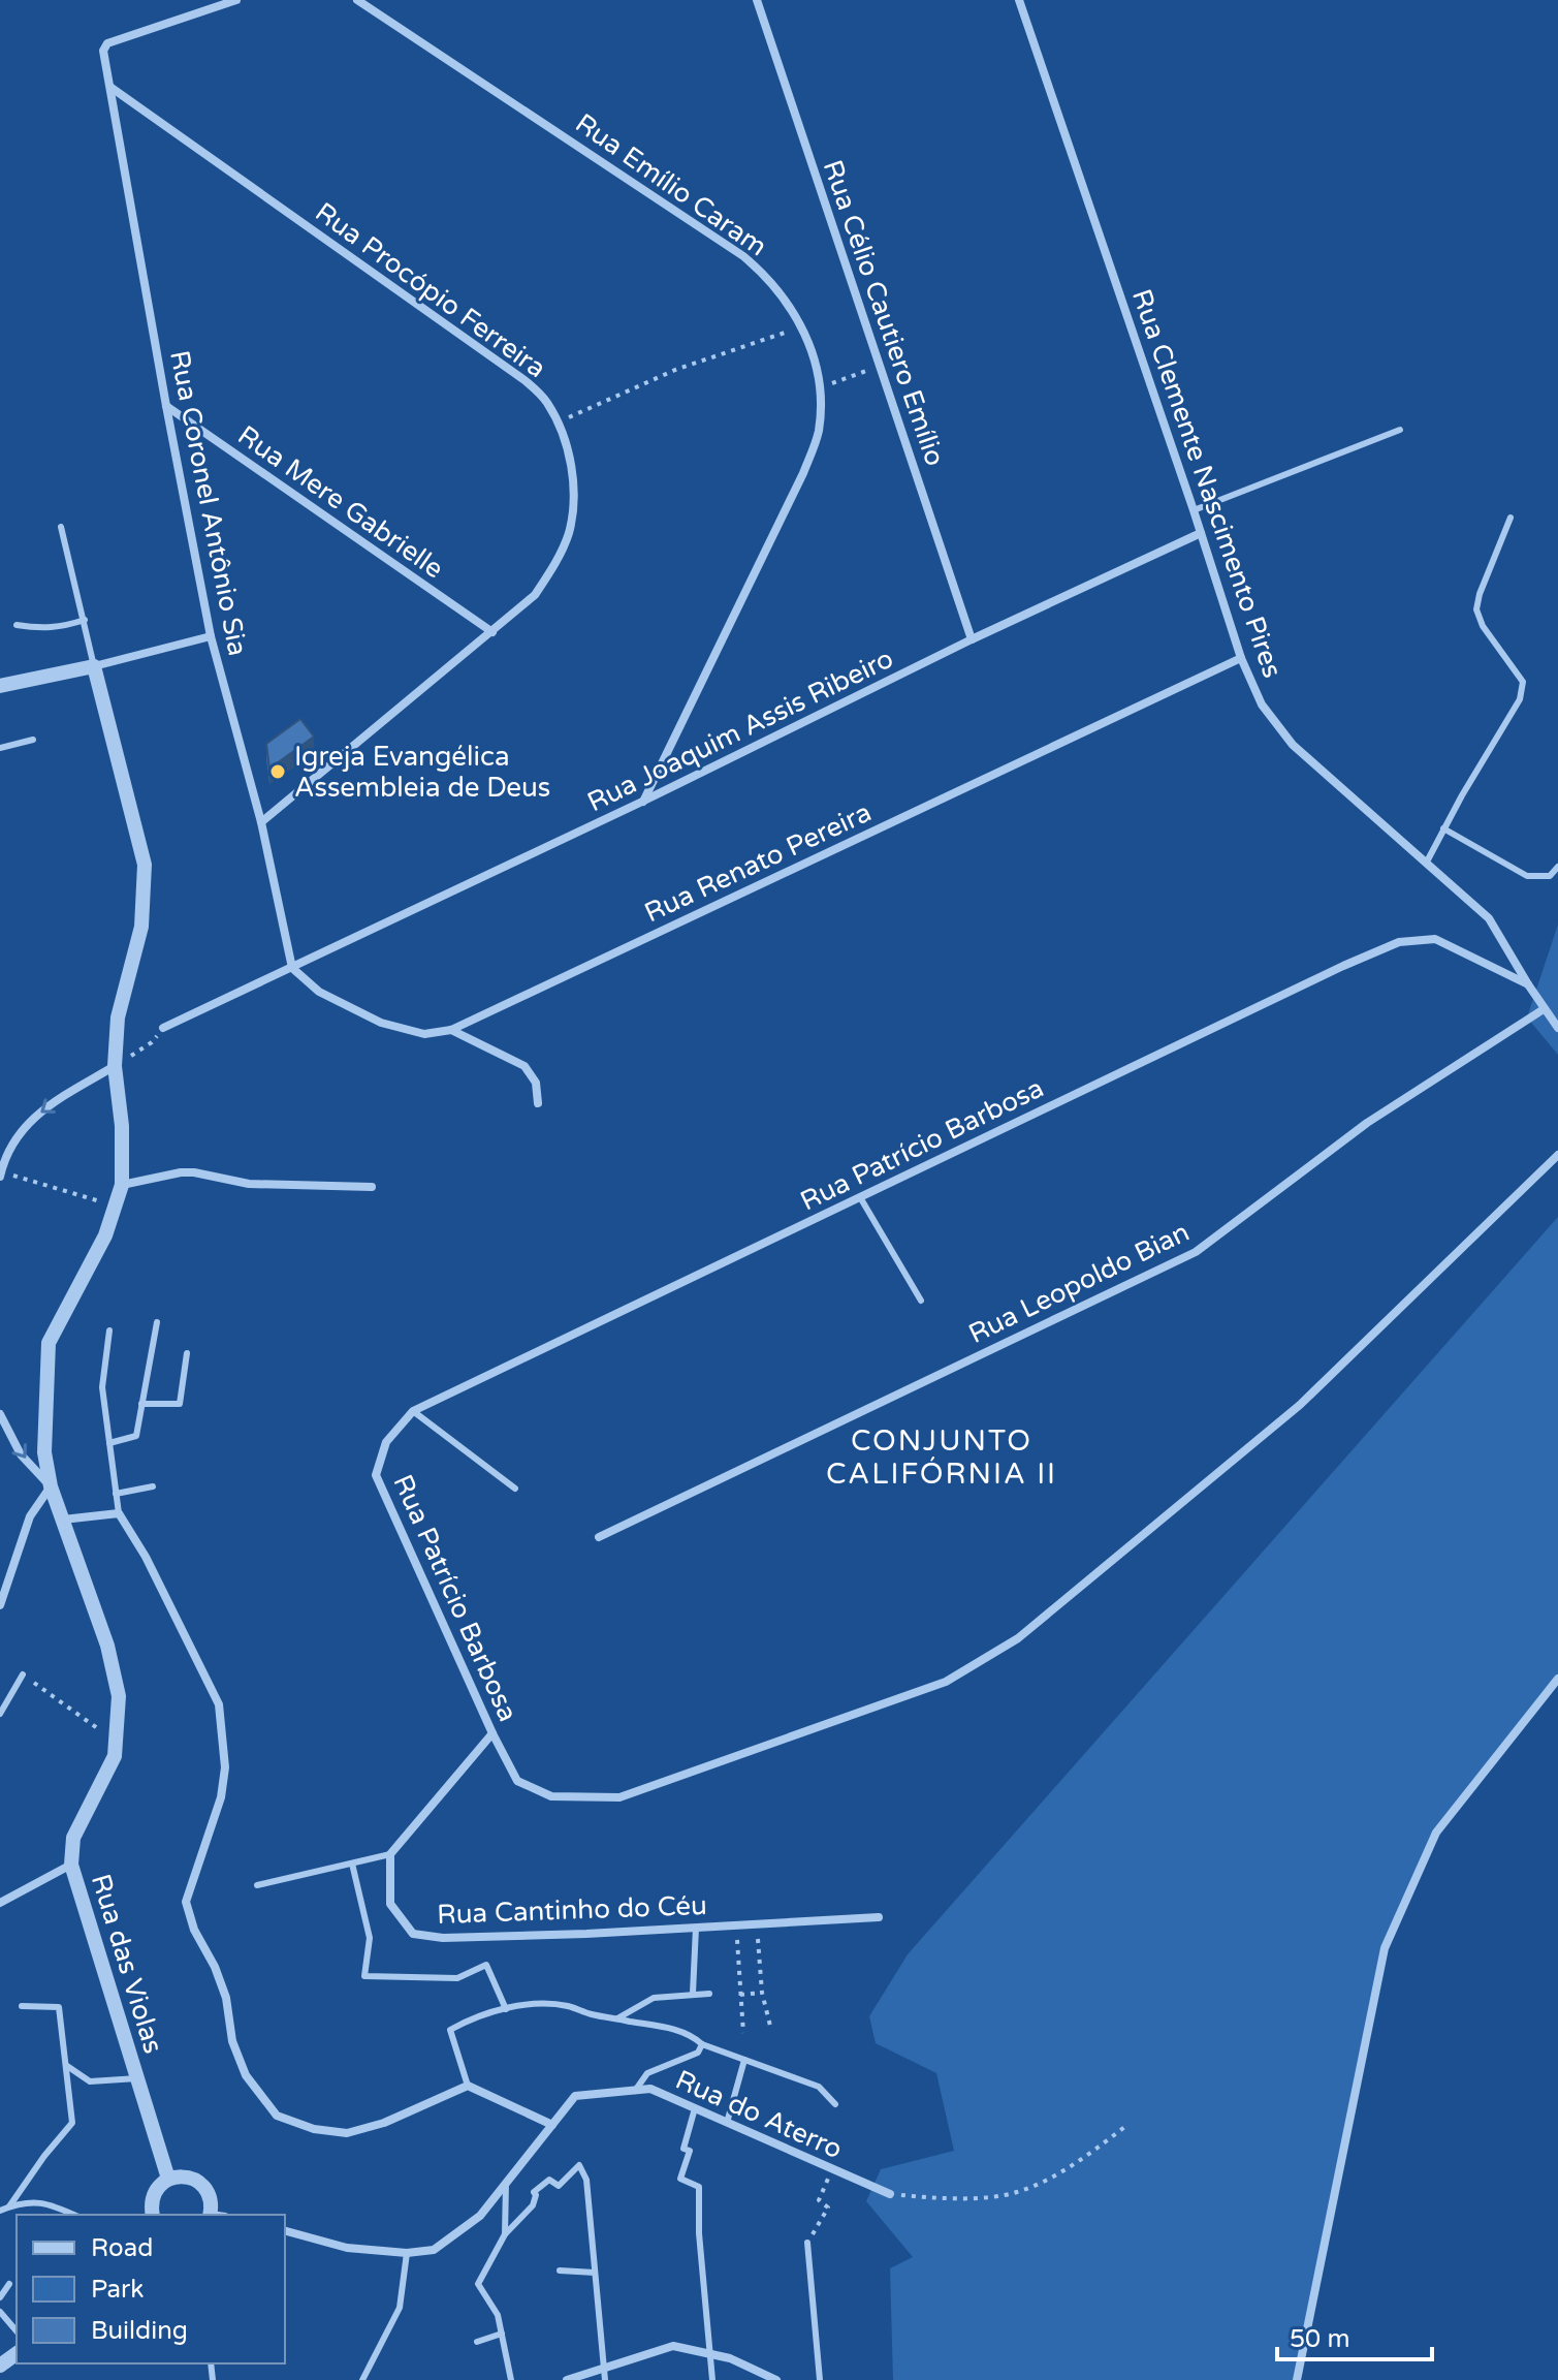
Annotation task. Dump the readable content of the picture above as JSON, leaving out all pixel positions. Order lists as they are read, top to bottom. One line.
{"streets":{"street":["Rua Emílio Caram","Rua Procópio Ferreira","Rua Célio Cautiero Emílio","Rua Clemente Nascimento Pires","Rua Mere Gabrielle","Rua Coronel Antônio Sia","Rua Joaquim Assis Ribeiro","Rua Renato Pereira","Rua Patrício Barbosa","Rua Leopoldo Bian","Rua Cantinho do Céu","Rua das Violas","Rua do Aterro"]},"crossings":[["Rua Emílio Caram","Rua Joaquim Assis Ribeiro"],["Rua Procópio Ferreira","Rua Mere Gabrielle"],["Rua Procópio Ferreira","Rua Coronel Antônio Sia"],["Rua Célio Cautiero Emílio","Rua Joaquim Assis Ribeiro"],["Rua Clemente Nascimento Pires","Rua Joaquim Assis Ribeiro"],["Rua Clemente Nascimento Pires","Rua Renato Pereira"],["Rua Clemente Nascimento Pires","Rua Patrício Barbosa"],["Rua Mere Gabrielle","Rua Coronel Antônio Sia"],["Rua Coronel Antônio Sia","Rua Joaquim Assis Ribeiro"],["Rua Coronel Antônio Sia","Rua Renato Pereira"],["Rua Joaquim Assis Ribeiro","Rua Renato Pereira"]],"districts":["CONJUNTO CALIFÓRNIA II"],"places":["Igreja Evangélica Assembleia de Deus"],"legend":["Road","Park","Building"],"scale_bar":"50 m"}
